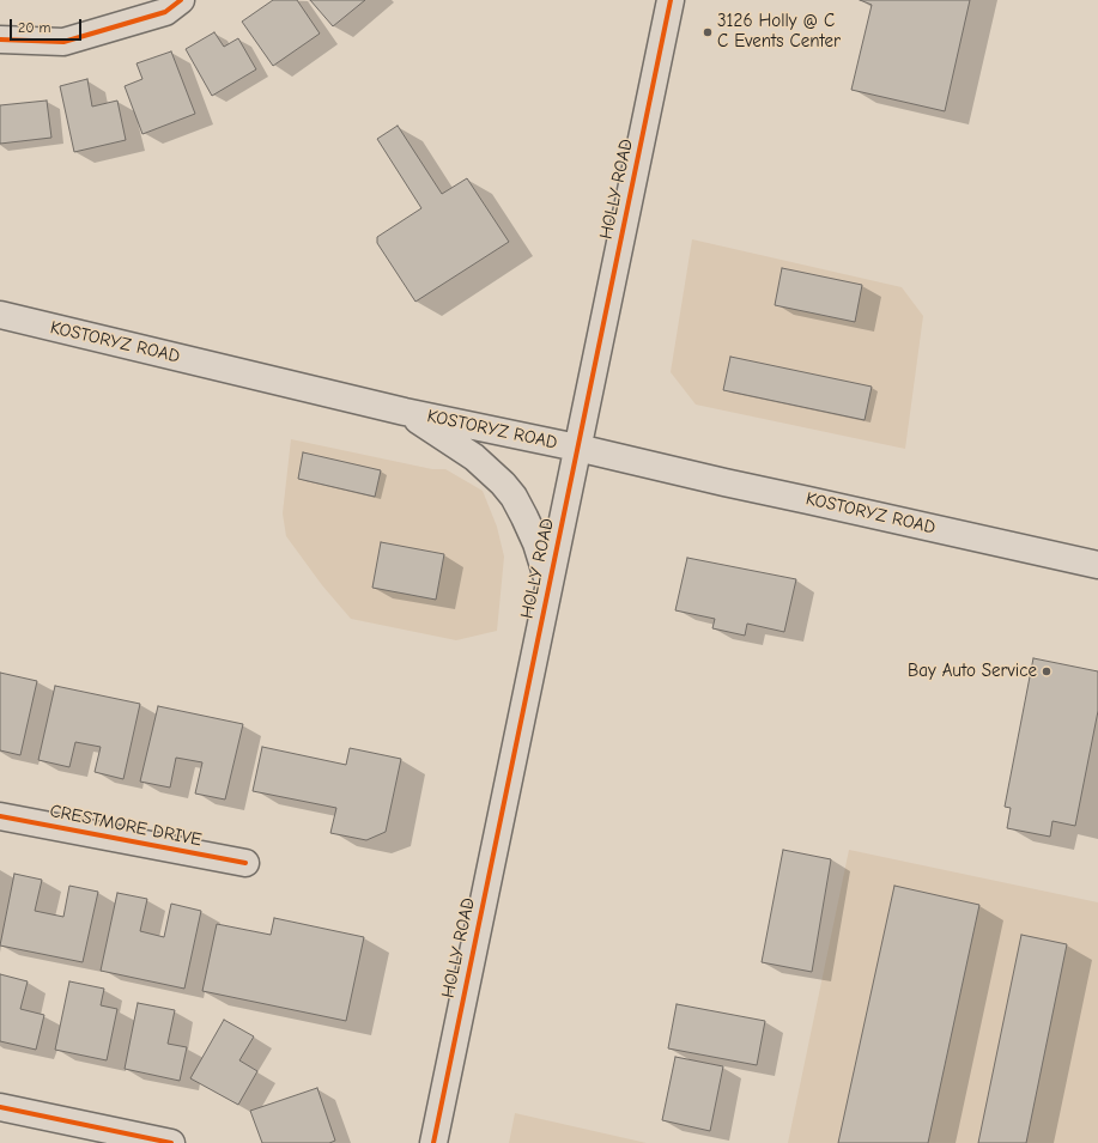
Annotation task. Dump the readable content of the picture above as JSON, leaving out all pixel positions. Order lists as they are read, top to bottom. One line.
{"streets":{"main road":["HOLLY ROAD","KOSTORYZ ROAD","CRESTMORE DRIVE"]},"crossings":[["HOLLY ROAD","KOSTORYZ ROAD"]],"places":["3126 Holly @ C C Events Center","Bay Auto Service"],"scale_bar":"20 m"}
